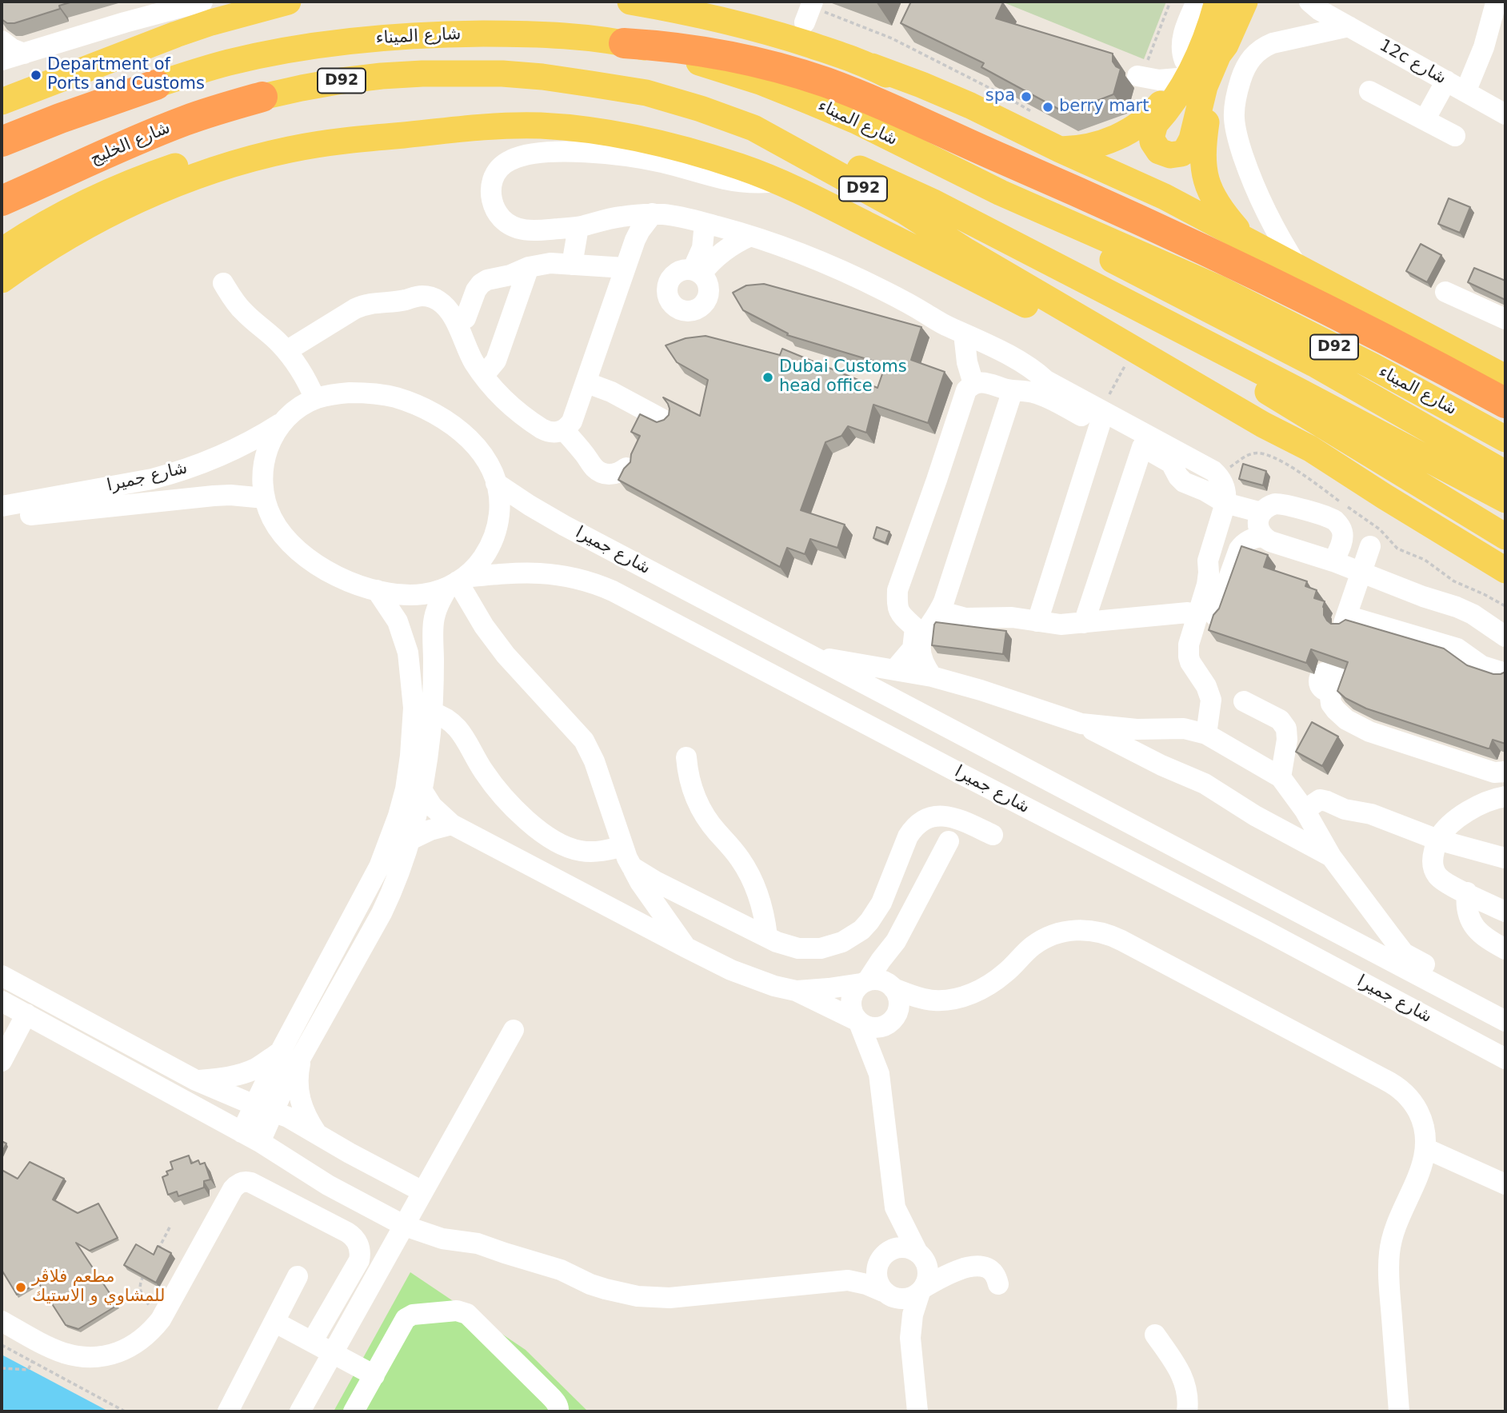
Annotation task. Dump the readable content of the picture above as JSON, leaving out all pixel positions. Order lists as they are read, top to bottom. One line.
{"streets":{"highway":["شارع الخليج"],"main road":["شارع الميناء","D92"],"street":["12c شارع","شارع جميرا"]},"crossings":[["D92","شارع الخليج"]],"places":["Department of Ports and Customs","spa","berry mart","Dubai Customs head office","مطعم فلاڤر للمشاوي و الاستيك"]}
